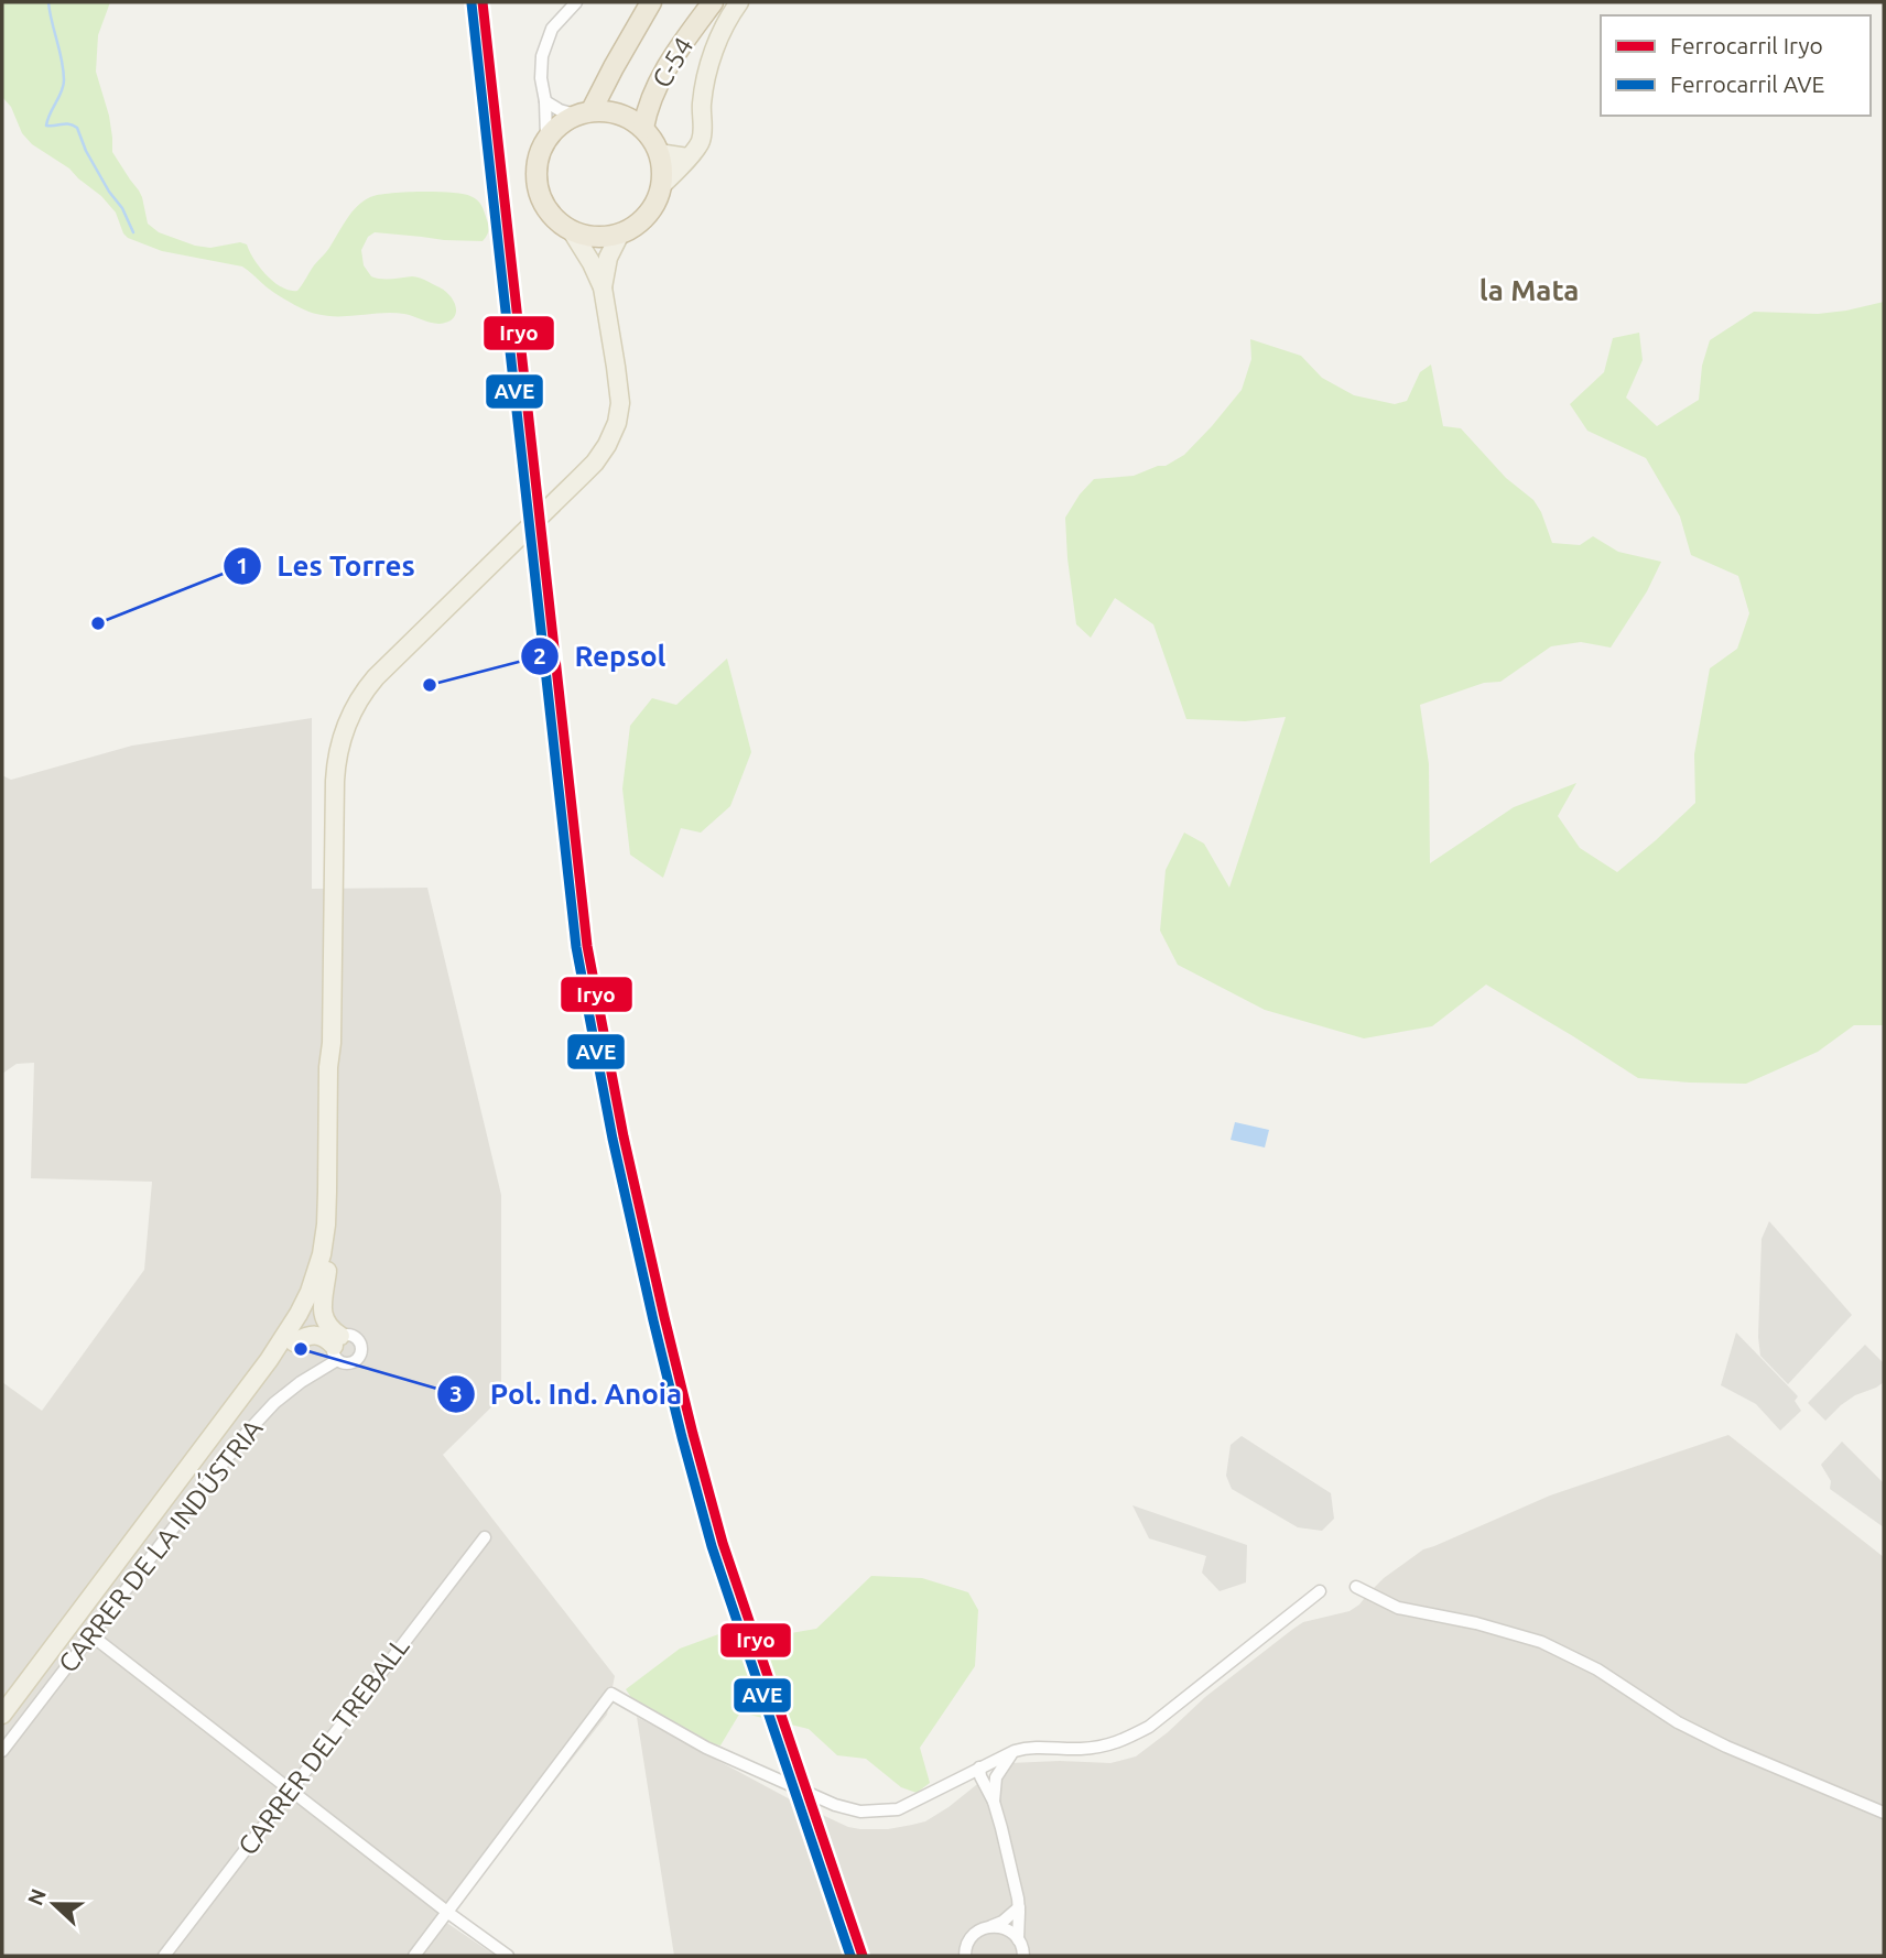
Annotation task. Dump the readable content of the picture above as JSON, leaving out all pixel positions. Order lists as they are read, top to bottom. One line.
{"streets":{"highway":["C-54"],"street":["CARRER DE LA INDÚSTRIA","CARRER DEL TREBALL"]},"districts":["la Mata"],"places":["Les Torres","Repsol","Pol. Ind. Anoia"],"lines":["rail line Iryo","rail line AVE"],"legend":["Ferrocarril Iryo","Ferrocarril AVE"],"north":"left"}
